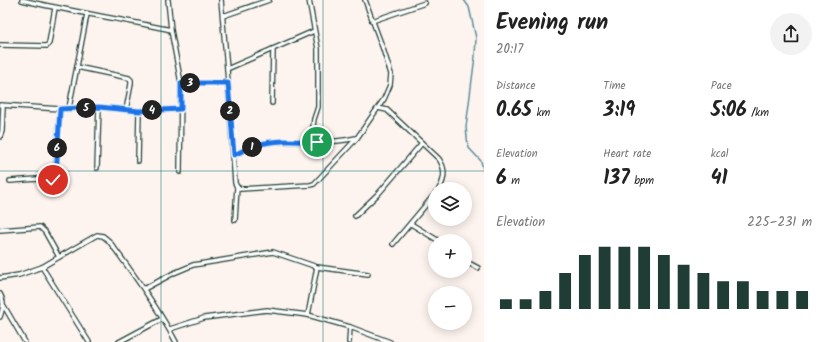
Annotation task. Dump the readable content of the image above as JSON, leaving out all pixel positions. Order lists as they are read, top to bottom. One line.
{"page":{"heading":["Evening run","20:17"],"stats":[["Distance","0.65 km"],["Time","3:19"],["Pace","5:06 /km"],["Elevation","6 m"],["Heart rate","137 bpm"],["kcal","41"]],"pins":["3","5","4","2","1","6"],"map_buttons":["+","−"],"chart":["Elevation","225–231 m"]}}
